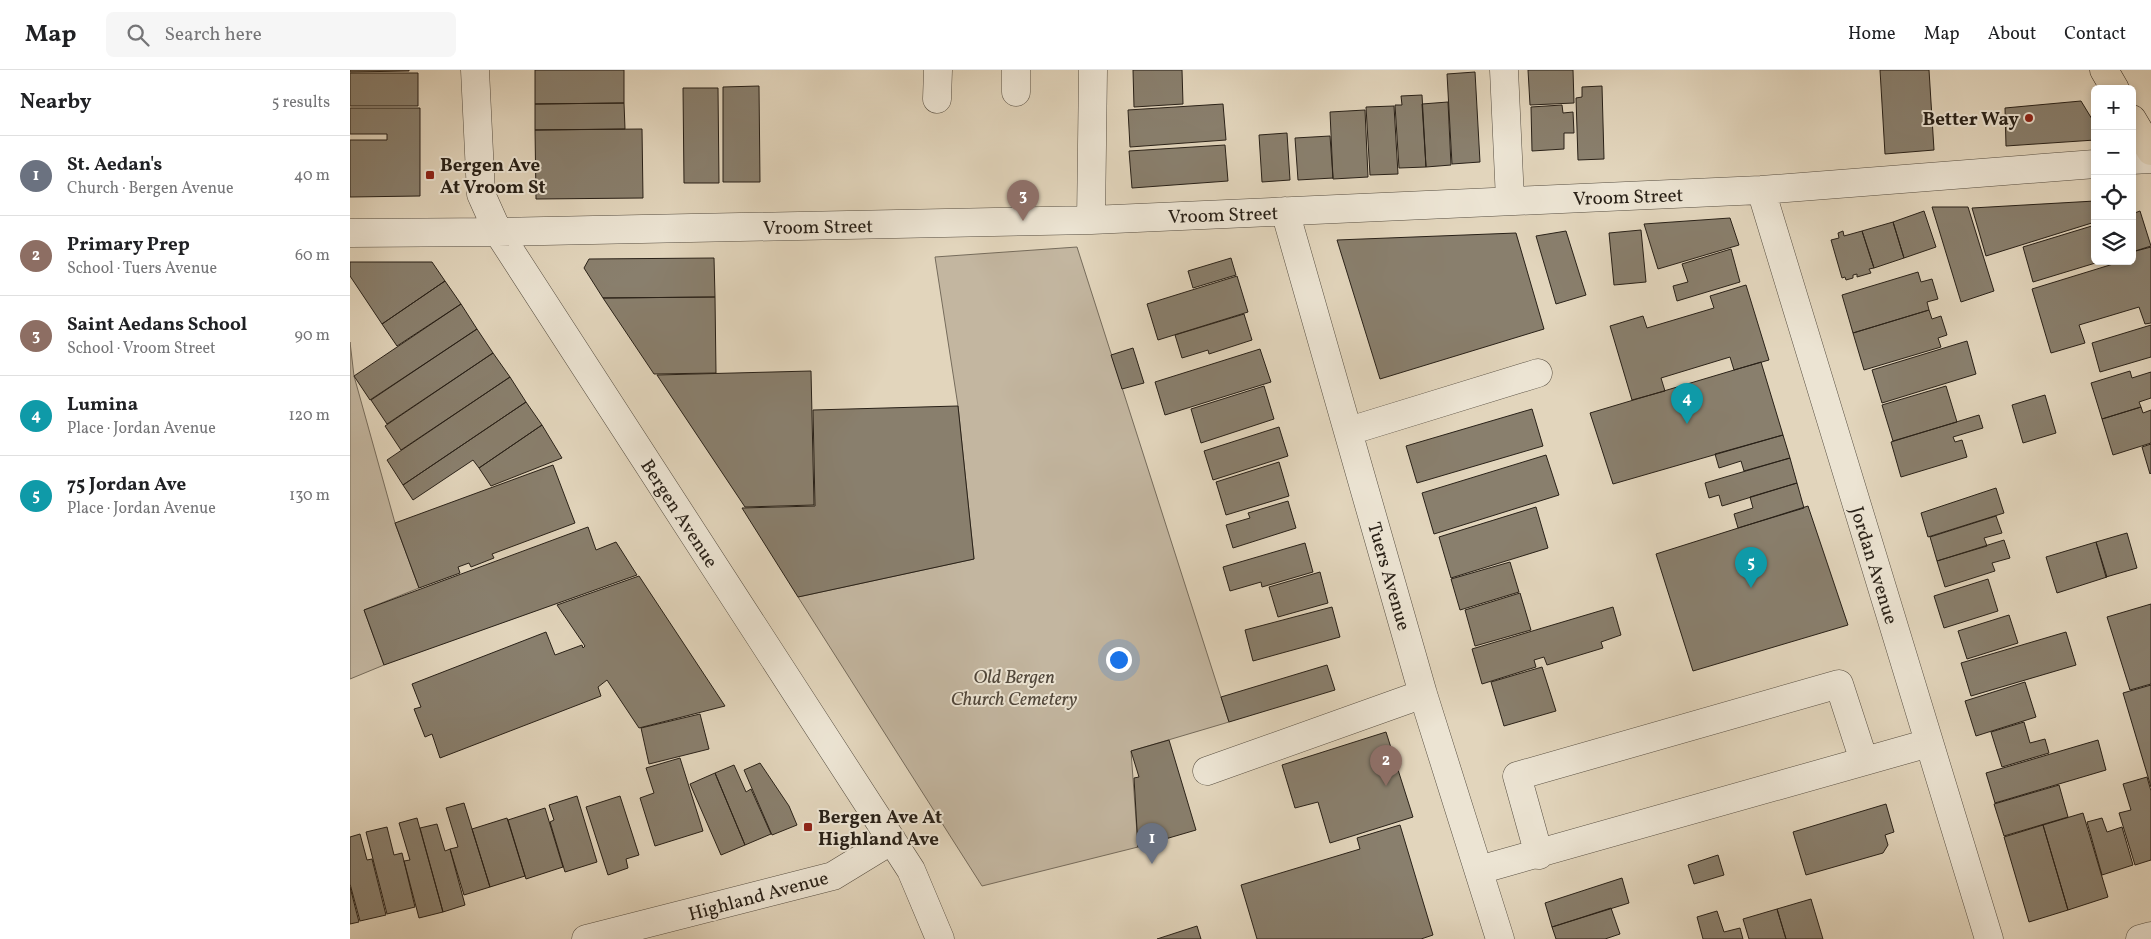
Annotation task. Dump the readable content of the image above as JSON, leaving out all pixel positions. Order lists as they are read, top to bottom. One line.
{"streets":{"street":["Vroom Street","Bergen Avenue","Jordan Avenue","Tuers Avenue","Highland Avenue"]},"crossings":[["Vroom Street","Bergen Avenue"],["Vroom Street","Jordan Avenue"],["Vroom Street","Tuers Avenue"],["Bergen Avenue","Highland Avenue"]],"parks":["Old Bergen Church Cemetery"],"places":{"other":["Better Way"],"transit":["Bergen Ave At Vroom St","Bergen Ave At Highland Ave"]},"page":{"header":"Map","search":"Search here","nav":["Home","Map","About","Contact"],"heading":["Nearby","5 results"],"map_buttons":["+","−"],"list":[{"mark":"1","name":"St. Aedan's","note":"Church · Bergen Avenue","value":"40 m"},{"mark":"2","name":"Primary Prep","note":"School · Tuers Avenue","value":"60 m"},{"mark":"3","name":"Saint Aedans School","note":"School · Vroom Street","value":"90 m"},{"mark":"4","name":"Lumina","note":"Place · Jordan Avenue","value":"120 m"},{"mark":"5","name":"75 Jordan Ave","note":"Place · Jordan Avenue","value":"130 m"}],"pins":["3","4","5","2","1"]}}
